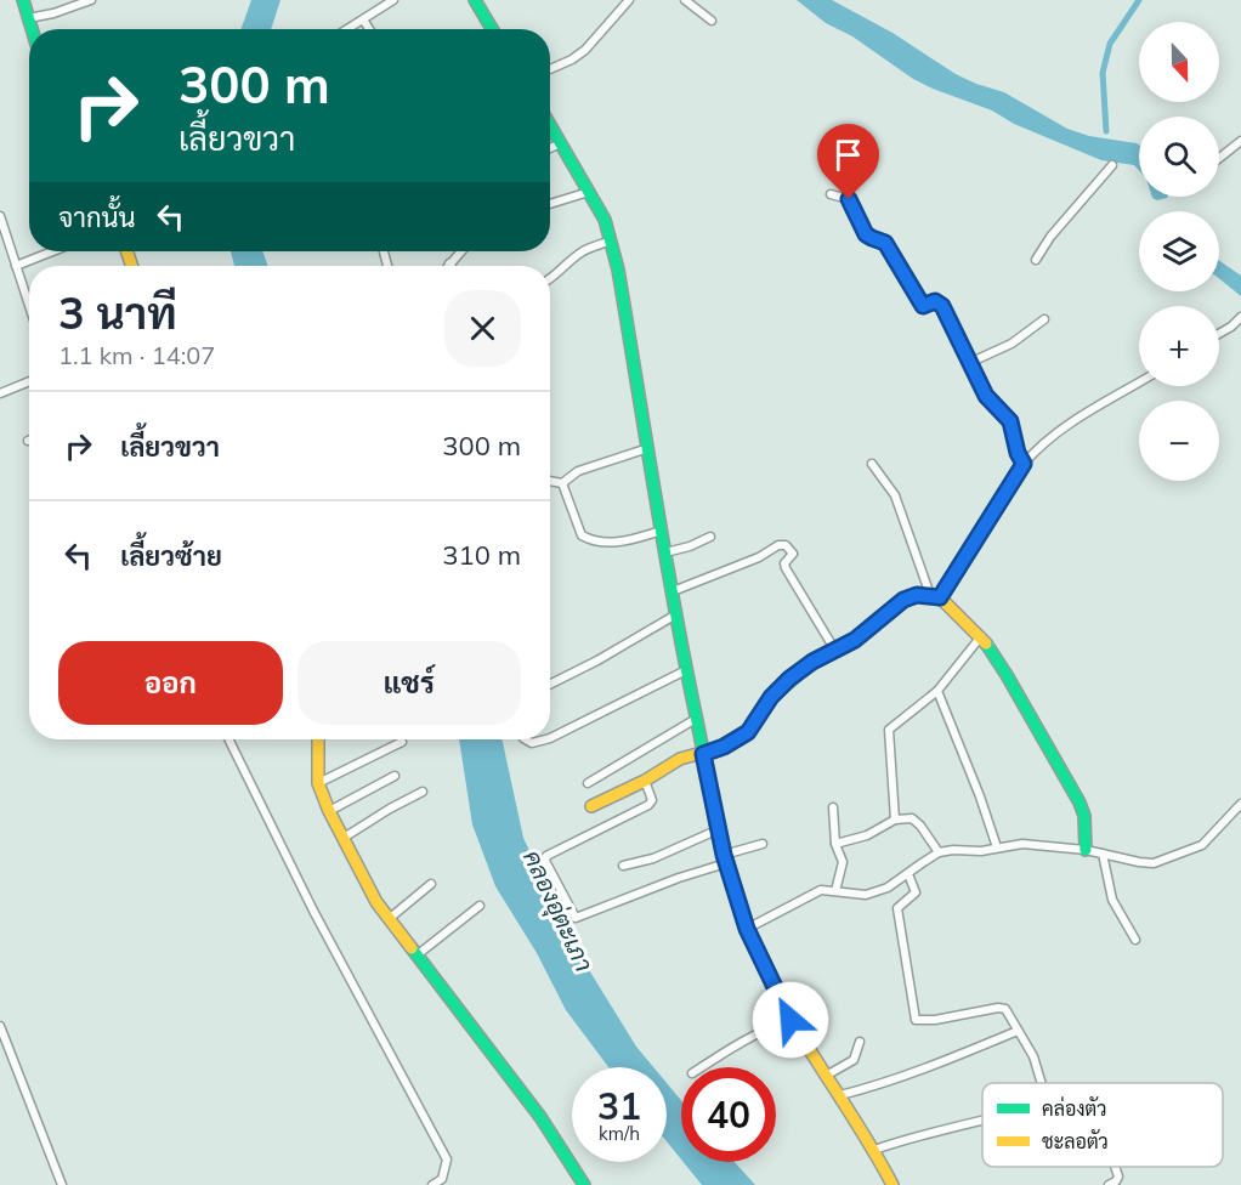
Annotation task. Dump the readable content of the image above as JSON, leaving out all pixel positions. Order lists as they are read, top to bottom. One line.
{"water":["คลองอุ่ตะเภา"],"legend":["คล่องตัว","ชะลอตัว"],"north":"bottom","page":{"map_buttons":["+","−"],"turn":["300 m","เลี้ยวขวา"],"then":"จากนั้น","heading":["3 นาที","1.1 km · 14:07"],"list":[{"name":"เลี้ยวขวา","value":"300 m"},{"name":"เลี้ยวซ้าย","value":"310 m"}],"buttons":["ออก","แชร์"],"speed":"31 km/h","limit":"40"}}
